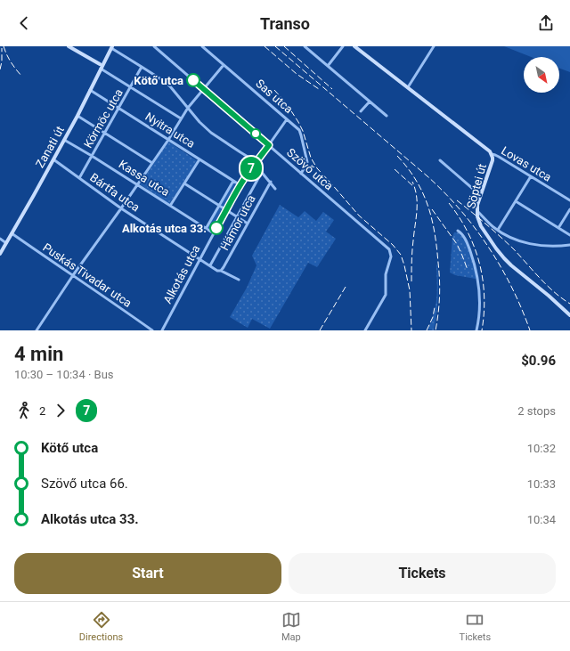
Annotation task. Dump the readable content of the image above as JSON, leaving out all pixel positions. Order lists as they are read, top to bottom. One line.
{"streets":{"street":["Sas utca","Körmöc utca","Nyitra utca","Zanati út","Lovas utca","Szövő utca","Kassa utca","Söptei út","Bártfa utca","Hámor utca","Alkotás utca","Puskás Tivadar utca"]},"crossings":[["Sas utca","Szövő utca"],["Sas utca","Alkotás utca"],["Körmöc utca","Nyitra utca"],["Körmöc utca","Kassa utca"],["Körmöc utca","Bártfa utca"],["Nyitra utca","Zanati út"],["Nyitra utca","Alkotás utca"],["Zanati út","Kassa utca"],["Zanati út","Bártfa utca"],["Zanati út","Puskás Tivadar utca"],["Lovas utca","Söptei út"],["Szövő utca","Alkotás utca"],["Kassa utca","Alkotás utca"],["Bártfa utca","Hámor utca"],["Bártfa utca","Alkotás utca"]],"places":["Kötő utca","Alkotás utca 33."],"lines":["bus line 7"],"north":"bottom right","page":{"header":"Transo","on_map":"7","heading":["4 min","10:30 – 10:34 · Bus","$0.96"],"legs":["2","7","2 stops"],"list":[{"name":"Kötő utca","value":"10:32"},{"name":"Szövő utca 66.","value":"10:33"},{"name":"Alkotás utca 33.","value":"10:34"}],"buttons":["Start","Tickets"],"tabs":["Directions","Map","Tickets"]}}
